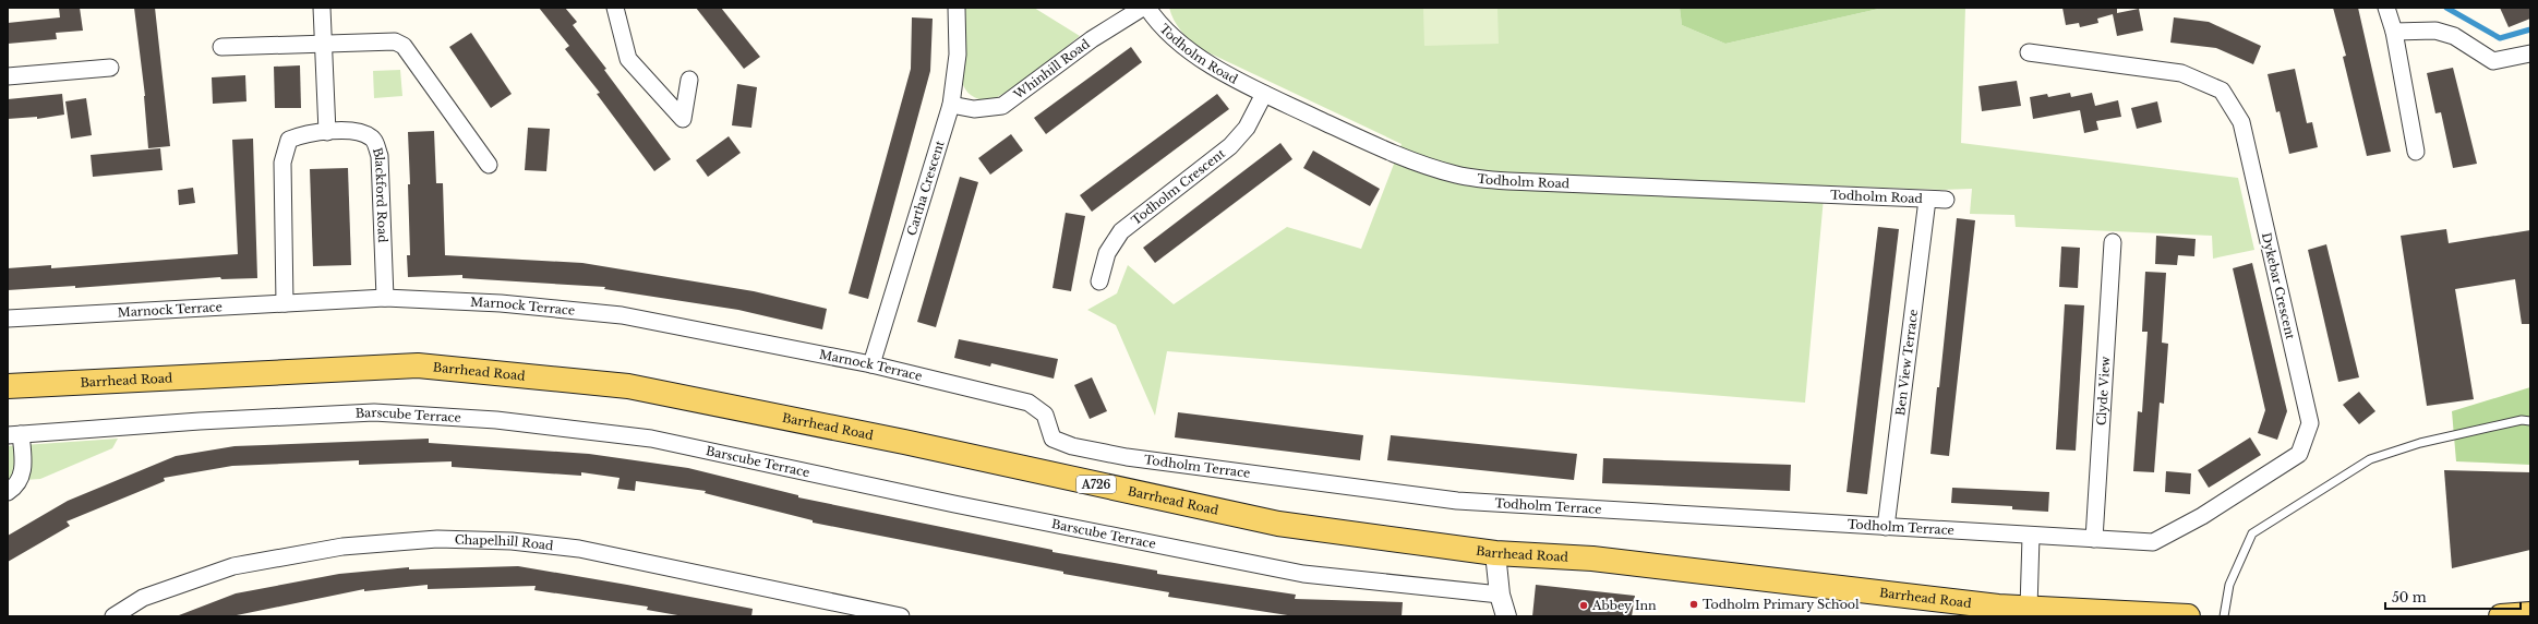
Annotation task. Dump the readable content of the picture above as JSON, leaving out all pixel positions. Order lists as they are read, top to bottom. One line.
{"streets":{"main road":["Barrhead Road","A726"],"street":["Todholm Road","Whinhill Road","Todholm Crescent","Cartha Crescent","Blackford Road","Dykebar Crescent","Marnock Terrace","Ben View Terrace","Clyde View","Barscube Terrace","Todholm Terrace","Chapelhill Road"]},"crossings":[["Todholm Road","Whinhill Road"],["Todholm Road","Todholm Crescent"],["Todholm Road","Ben View Terrace"],["Whinhill Road","Cartha Crescent"],["Cartha Crescent","Marnock Terrace"],["Blackford Road","Marnock Terrace"],["Dykebar Crescent","Clyde View"],["Dykebar Crescent","Todholm Terrace"],["Marnock Terrace","Todholm Terrace"],["Ben View Terrace","Todholm Terrace"],["Clyde View","Todholm Terrace"]],"places":["Todholm Primary School","Abbey Inn"],"scale_bar":"50 m"}
